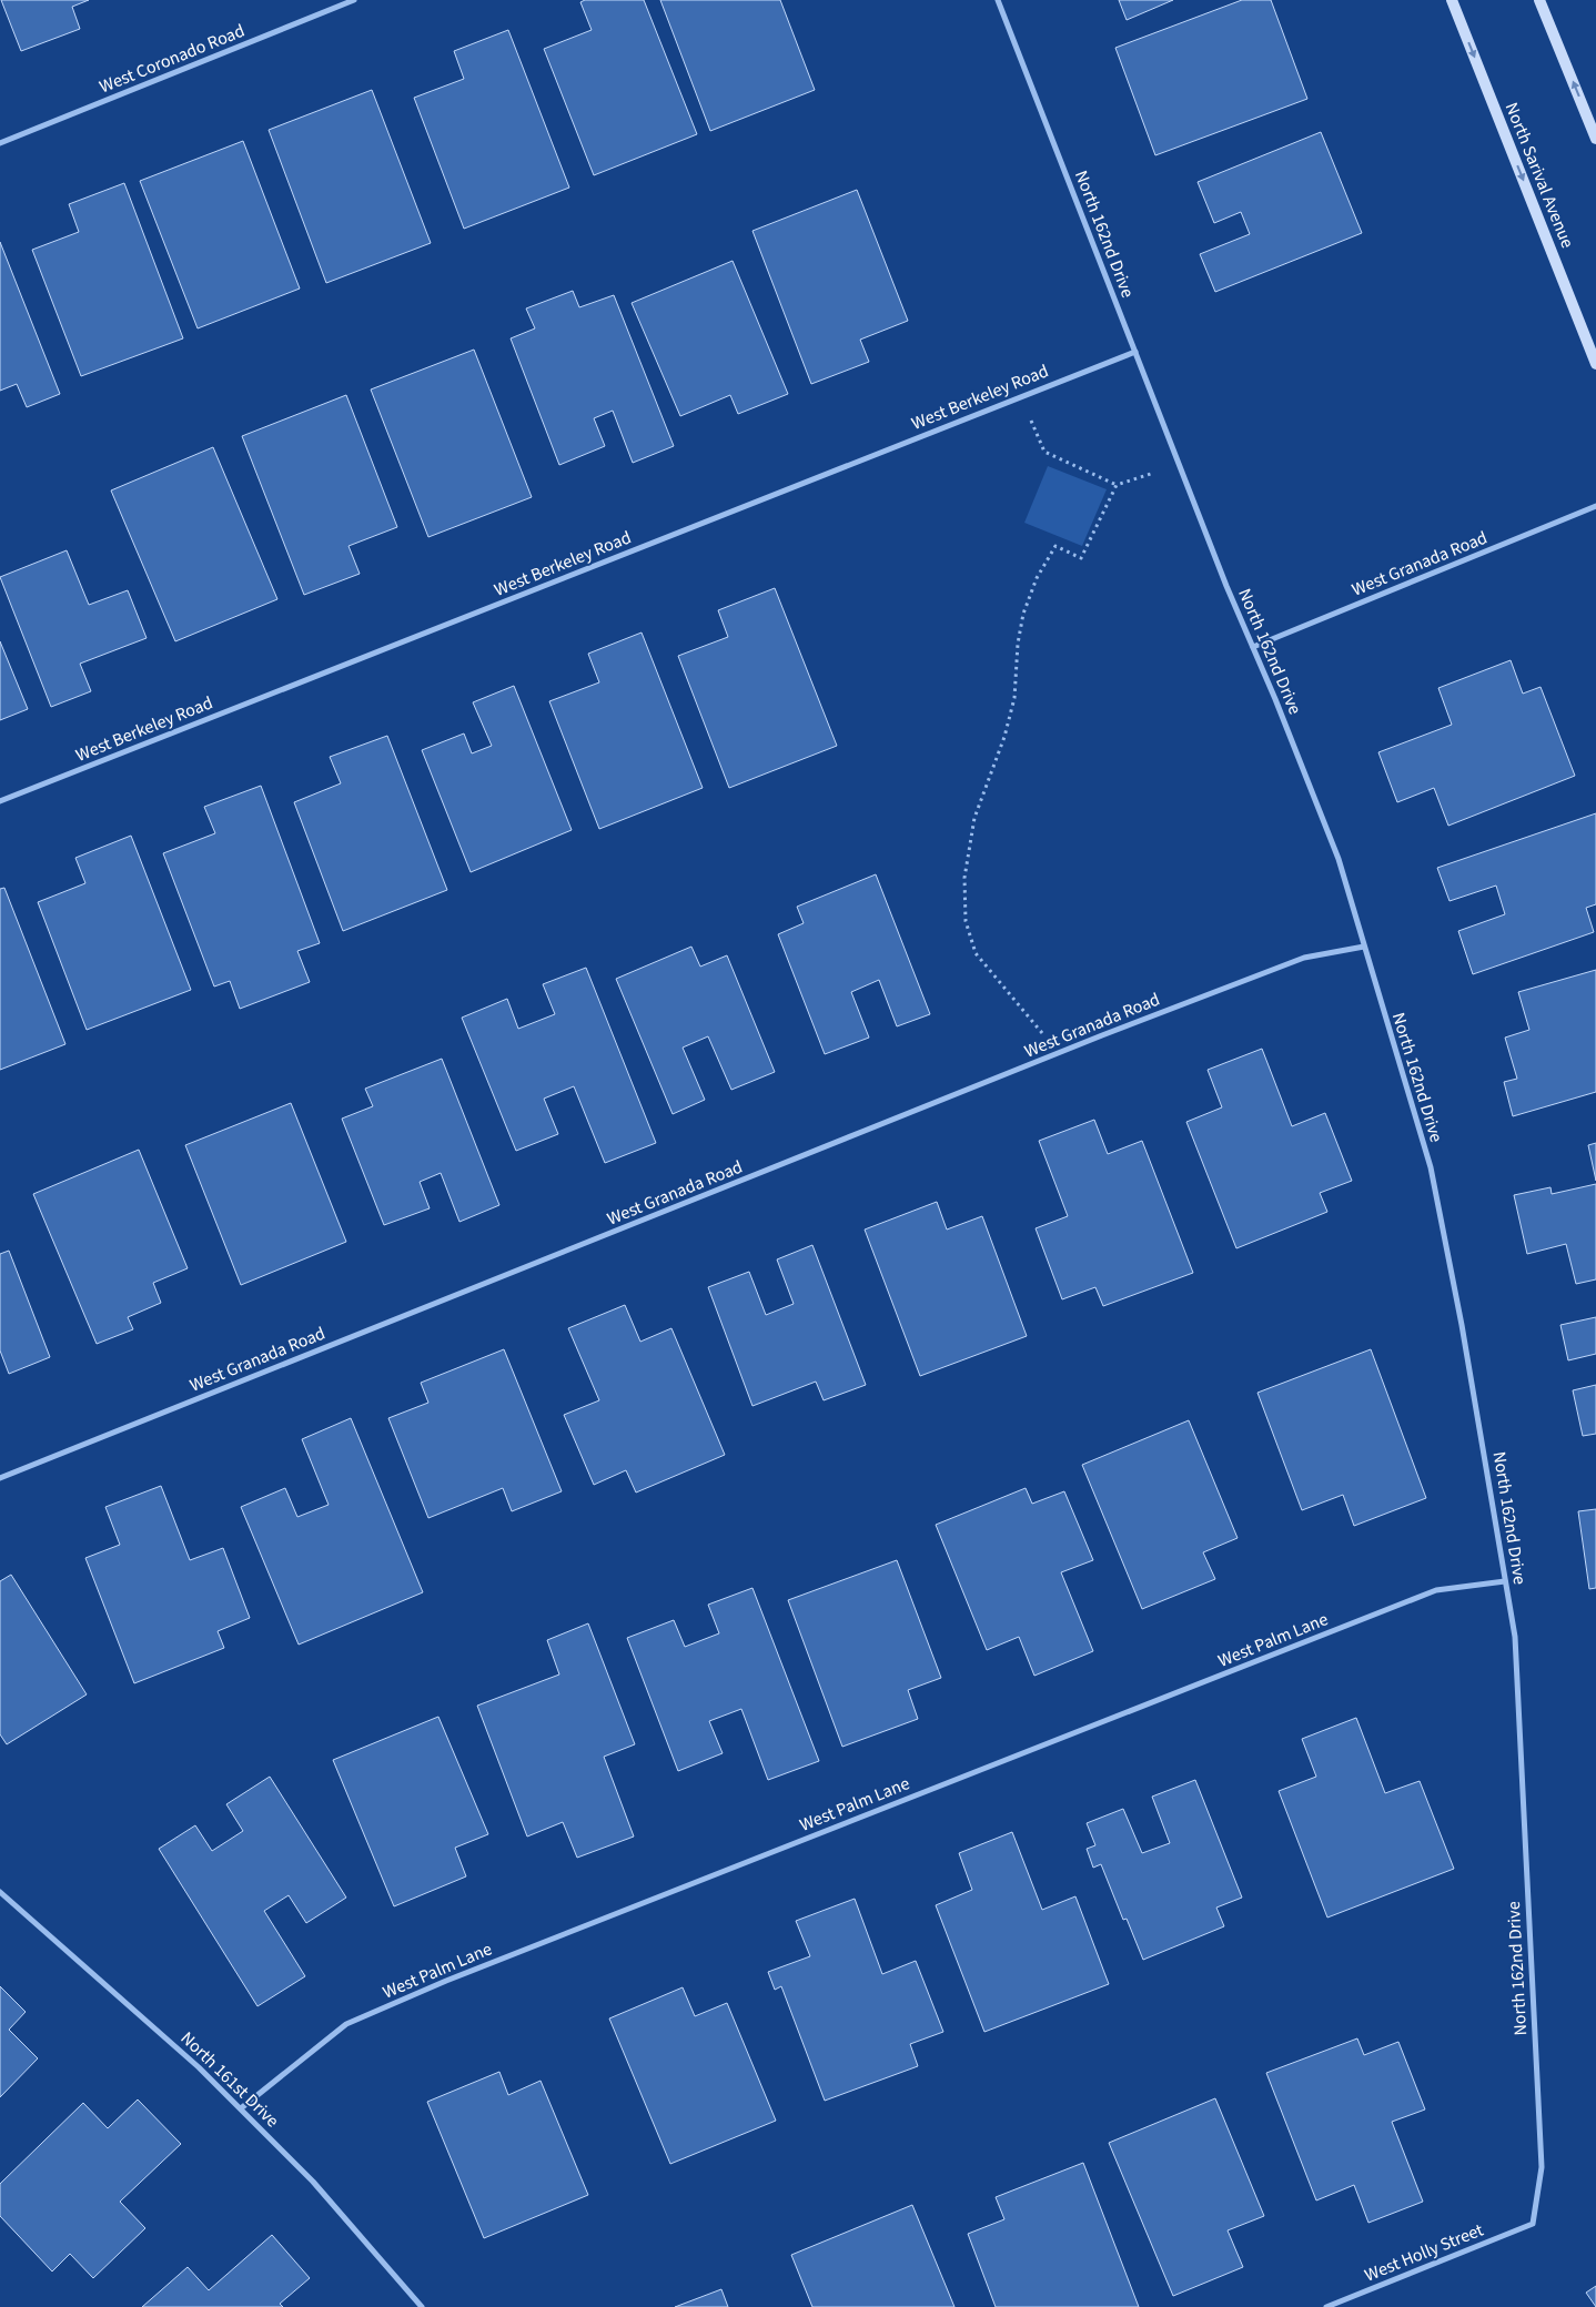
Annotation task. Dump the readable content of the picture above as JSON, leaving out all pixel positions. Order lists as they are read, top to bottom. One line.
{"streets":{"main road":["North Sarival Avenue"],"street":["West Coronado Road","North 162nd Drive","West Berkeley Road","West Granada Road","West Palm Lane","North 161st Drive","West Holly Street"]},"crossings":[["North 162nd Drive","West Berkeley Road"],["North 162nd Drive","West Granada Road"],["North 162nd Drive","West Palm Lane"],["North 162nd Drive","West Holly Street"],["West Palm Lane","North 161st Drive"]]}
